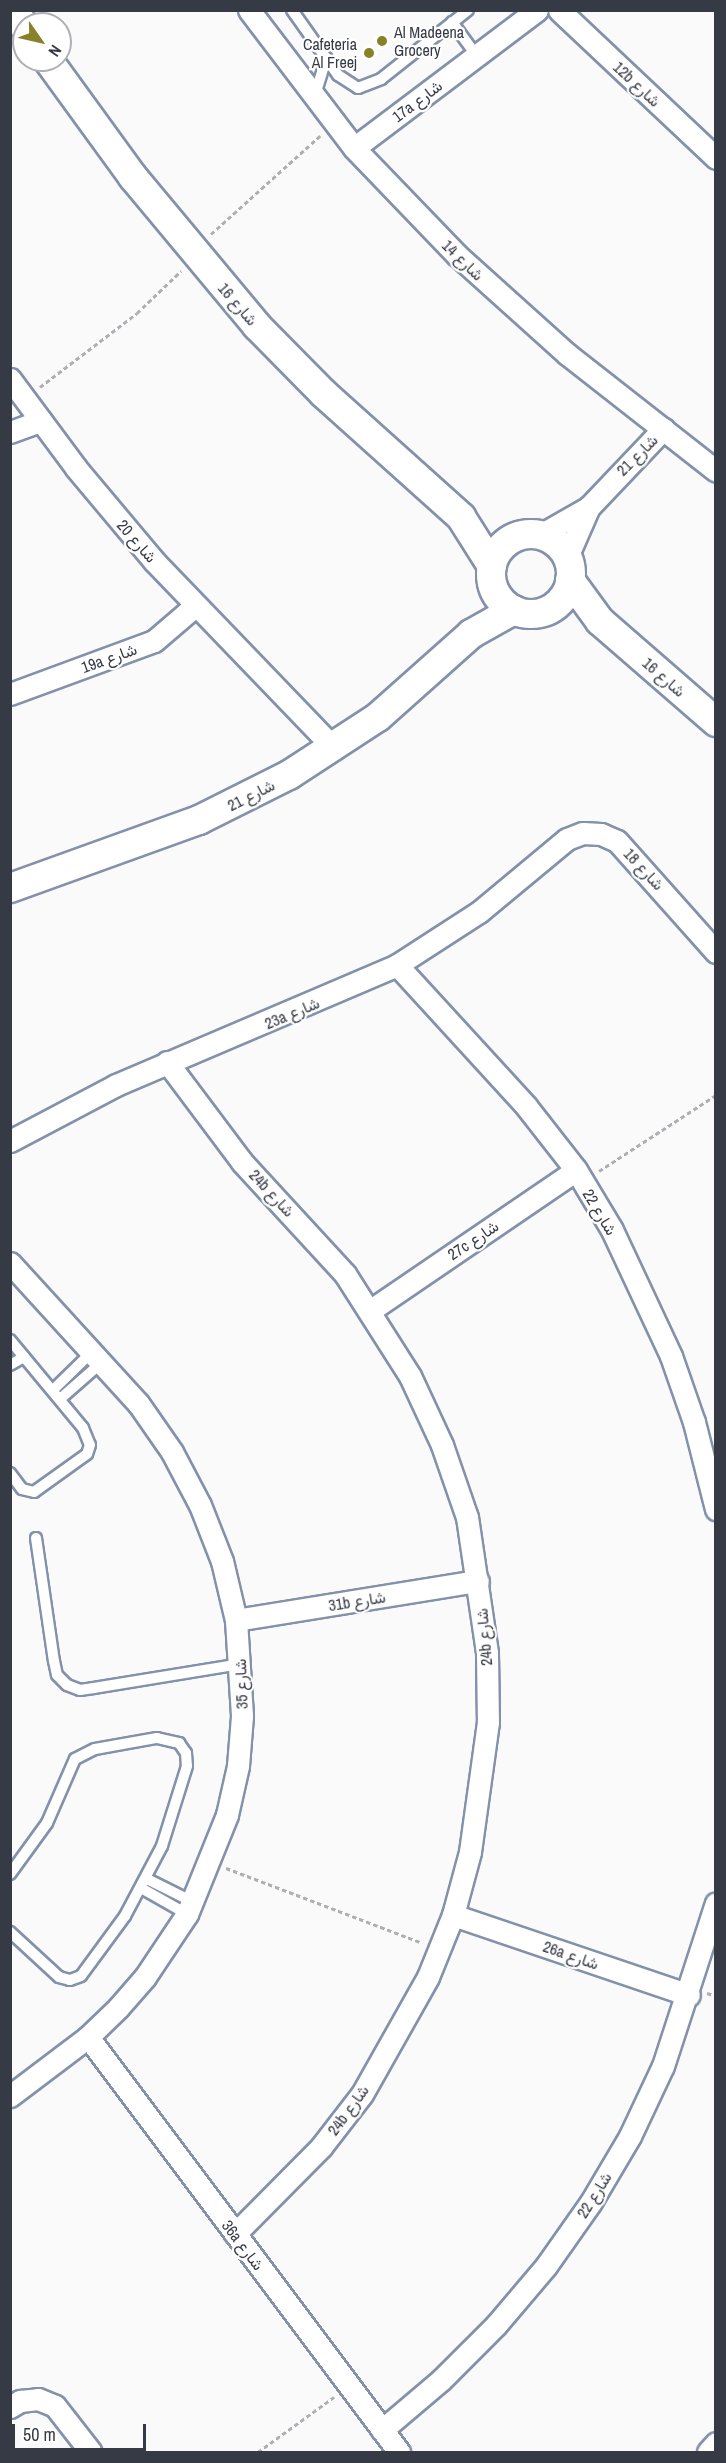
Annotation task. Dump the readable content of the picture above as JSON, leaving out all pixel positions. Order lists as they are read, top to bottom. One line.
{"streets":{"street":["12b شارع","17a شارع","شارع 14","شارع 16","شارع 21","شارع 20","19a شارع","شارع 18","23a شارع","24b شارع","شارع 22","27c شارع","31b شارع","شارع 35","26a شارع","36a شارع"]},"crossings":[["17a شارع","شارع 14"],["شارع 14","شارع 21"],["شارع 16","شارع 21"],["شارع 21","شارع 20"],["شارع 20","19a شارع"],["شارع 18","23a شارع"],["23a شارع","24b شارع"],["23a شارع","شارع 22"],["24b شارع","27c شارع"],["24b شارع","31b شارع"],["24b شارع","26a شارع"],["24b شارع","36a شارع"],["شارع 22","27c شارع"],["شارع 22","26a شارع"],["شارع 22","36a شارع"],["31b شارع","شارع 35"],["شارع 35","36a شارع"]],"places":["Al Madeena Grocery","Cafeteria Al Freej"],"scale_bar":"50 m","north":"bottom right"}
